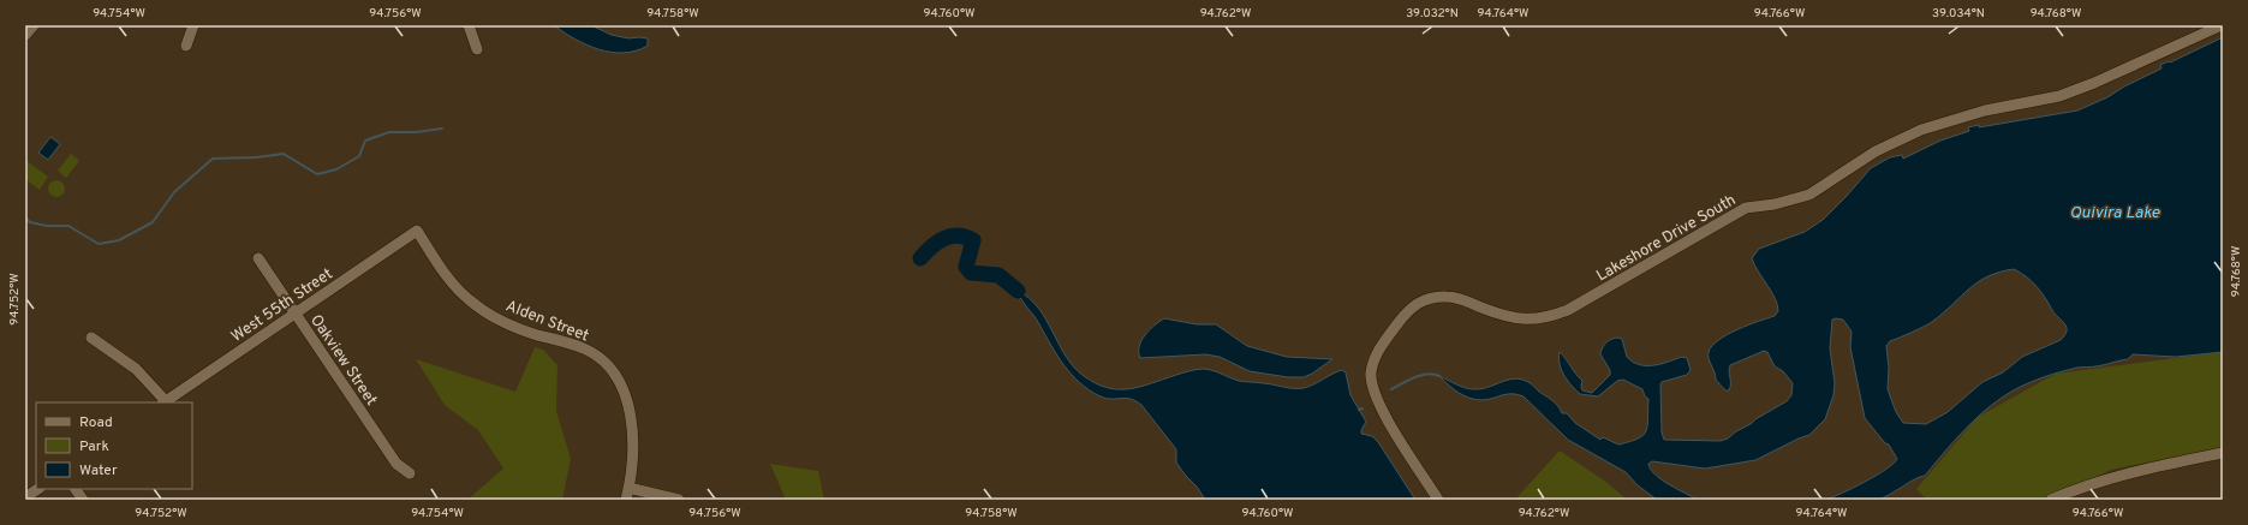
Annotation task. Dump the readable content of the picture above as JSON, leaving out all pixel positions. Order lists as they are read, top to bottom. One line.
{"streets":{"street":["Lakeshore Drive South","West 55th Street","Alden Street","Oakview Street"]},"crossings":[["West 55th Street","Alden Street"],["West 55th Street","Oakview Street"]],"water":["Quivira Lake"],"legend":["Road","Park","Water"],"coordinates":["94.754°W","94.756°W","94.758°W","94.760°W","94.762°W","39.032°N","94.764°W","94.766°W","39.034°N","94.768°W","94.752°W"]}
